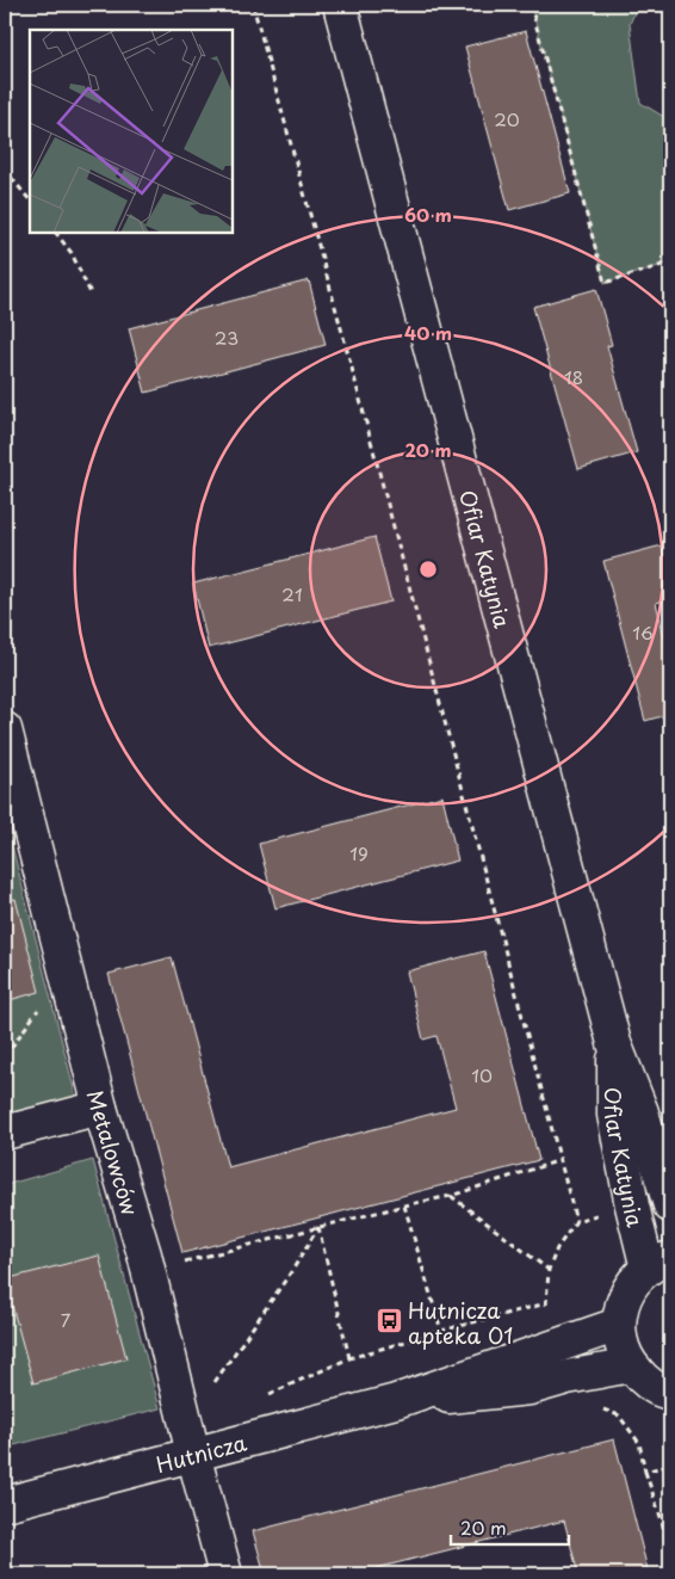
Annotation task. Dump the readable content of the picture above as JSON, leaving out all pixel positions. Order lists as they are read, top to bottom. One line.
{"streets":{"street":["Ofiar Katynia","Metalowców","Hutnicza"]},"crossings":[["Metalowców","Hutnicza"]],"places":{"bus stop":["Hutnicza apteka 01"]},"house_numbers":["20","23","18","21","16","19","10","7"],"scale_bar":"20 m","rings":["60 m","40 m","20 m"]}
